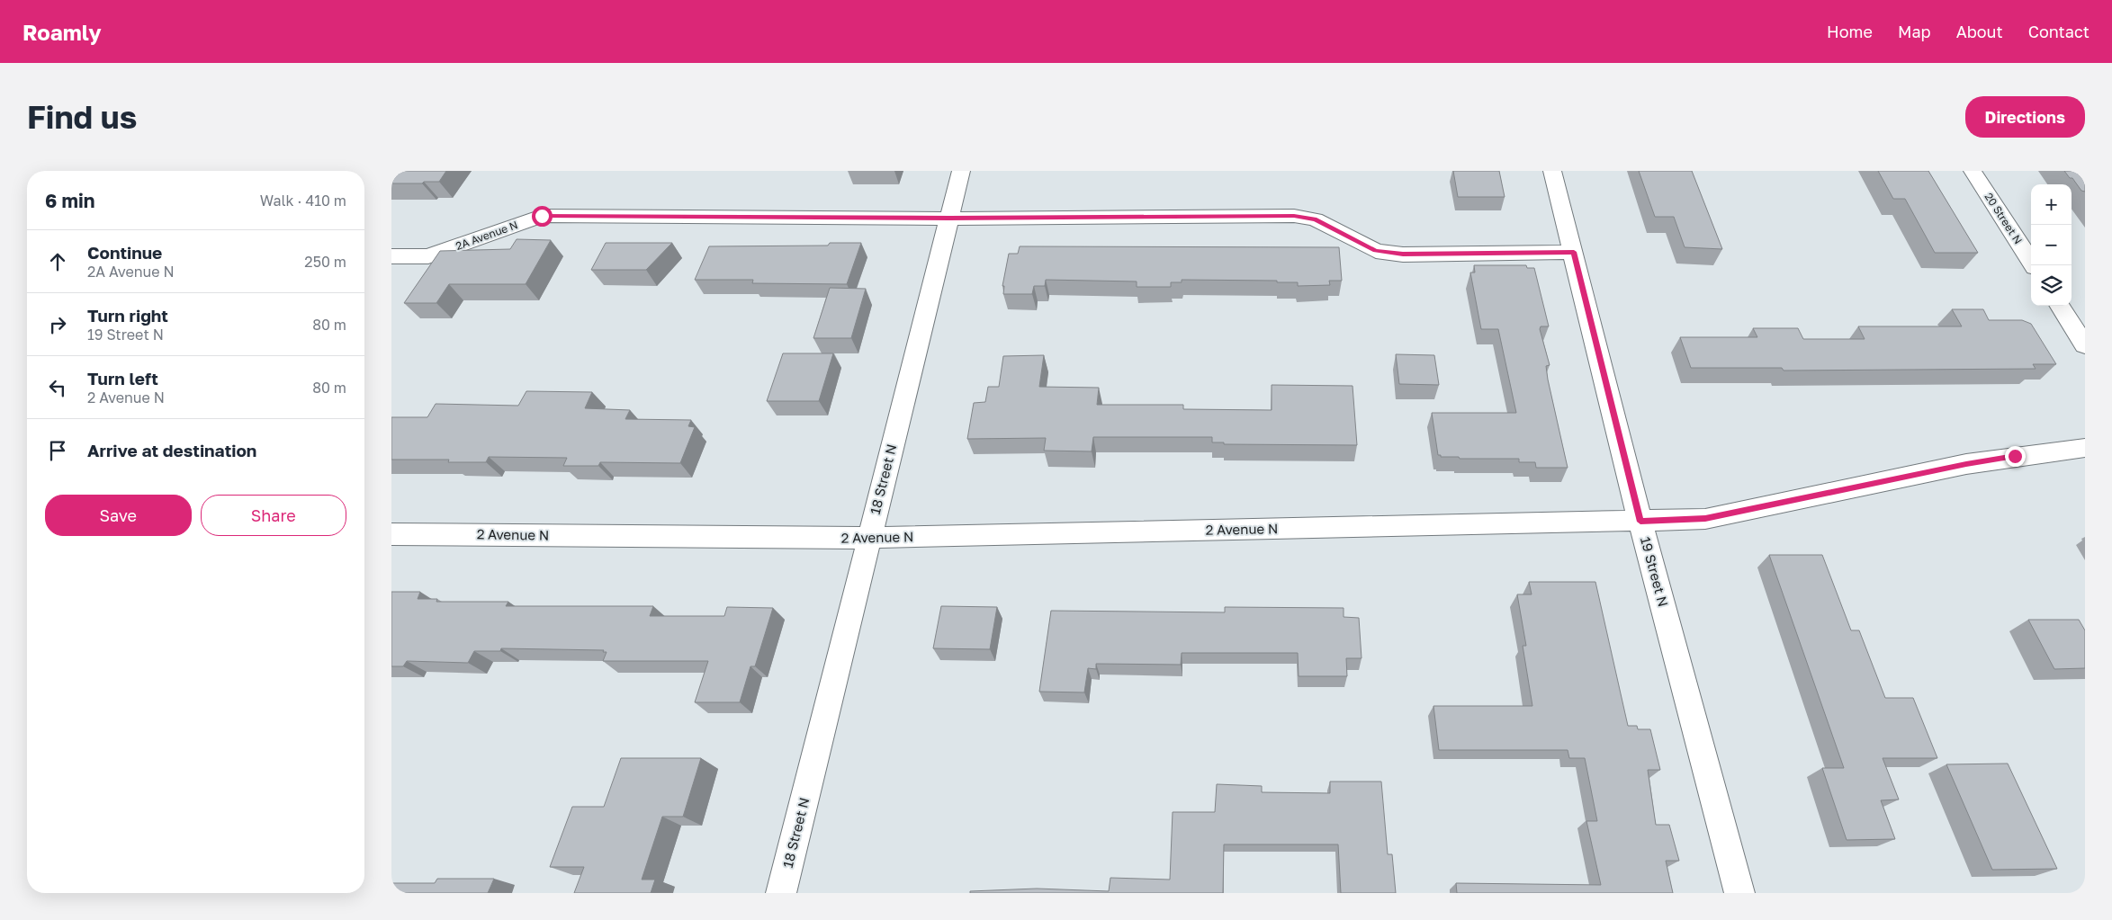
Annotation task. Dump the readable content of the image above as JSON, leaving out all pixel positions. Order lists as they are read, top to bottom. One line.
{"streets":{"street":["20 Street N","2A Avenue N","18 Street N","2 Avenue N","19 Street N"]},"crossings":[["2A Avenue N","18 Street N"],["2A Avenue N","19 Street N"],["18 Street N","2 Avenue N"],["2 Avenue N","19 Street N"]],"page":{"header":"Roamly","nav":["Home","Map","About","Contact"],"buttons":["Directions",["Save","Share"]],"title":"Find us","heading":["6 min","Walk · 410 m"],"map_buttons":["+","−"],"list":[["Continue","2A Avenue N","250 m"],["Turn right","19 Street N","80 m"],["Turn left","2 Avenue N","80 m"],"Arrive at destination"]}}
